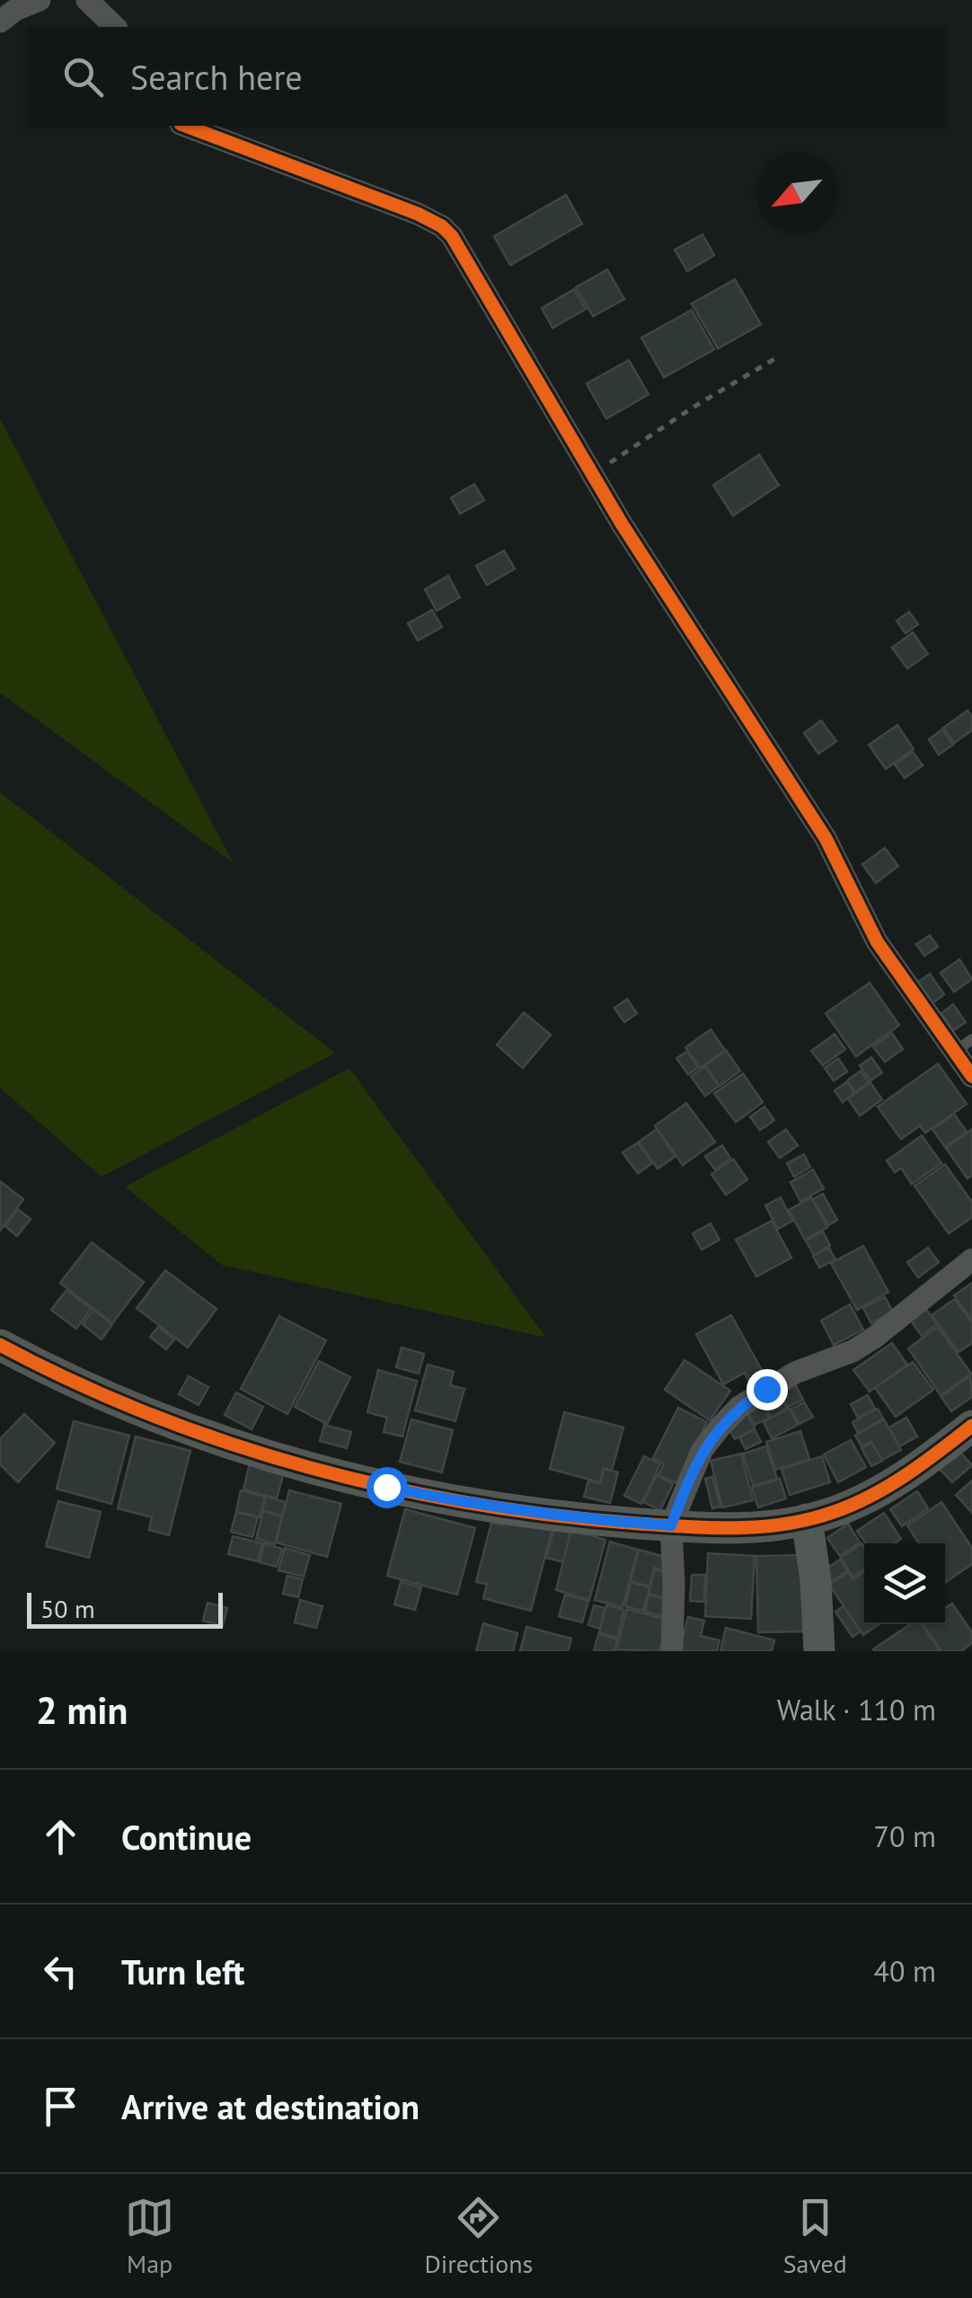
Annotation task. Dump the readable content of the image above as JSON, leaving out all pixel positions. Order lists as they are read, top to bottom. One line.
{"scale_bar":"50 m","north":"bottom left","page":{"search":"Search here","scale":"50 m","heading":["2 min","Walk · 110 m"],"list":[["Continue","70 m"],["Turn left","40 m"],"Arrive at destination"],"nav":["Map","Directions","Saved"]}}
